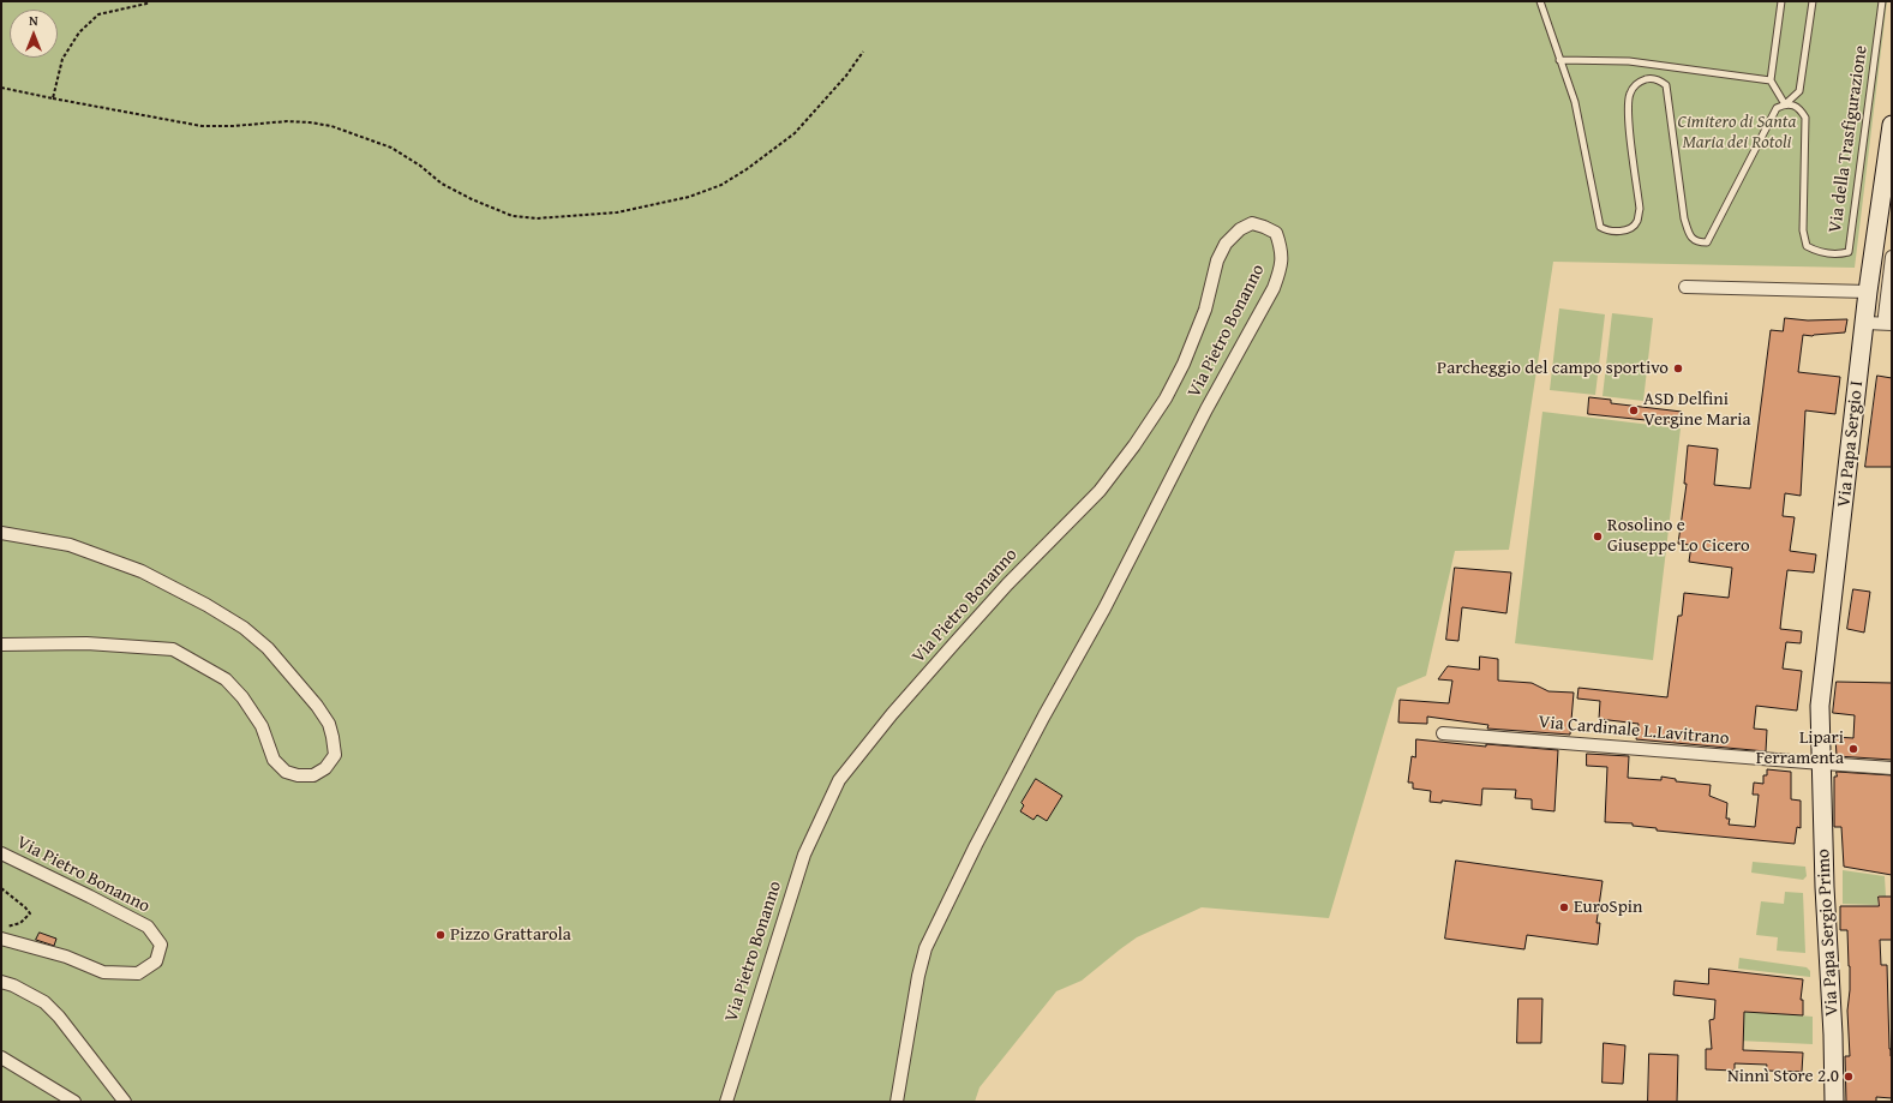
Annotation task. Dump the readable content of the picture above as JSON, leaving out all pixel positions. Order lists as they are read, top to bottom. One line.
{"streets":{"main road":["Via Papa Sergio I","Via Papa Sergio Primo"],"street":["Via Pietro Bonanno","Via Cardinale L.Lavitrano"],"lane":["Via della Trasfigurazione"]},"crossings":[["Via Papa Sergio I","Via Cardinale L.Lavitrano"],["Via Papa Sergio I","Via Papa Sergio Primo"],["Via Cardinale L.Lavitrano","Via Papa Sergio Primo"]],"parks":["Cimitero di Santa Maria dei Rotoli"],"places":["Parcheggio del campo sportivo","ASD Delfini Vergine Maria","Rosolino e Giuseppe Lo Cicero","Lipari Ferramenta","EuroSpin","Pizzo Grattarola","Ninnì Store 2.0"],"north":"top"}
